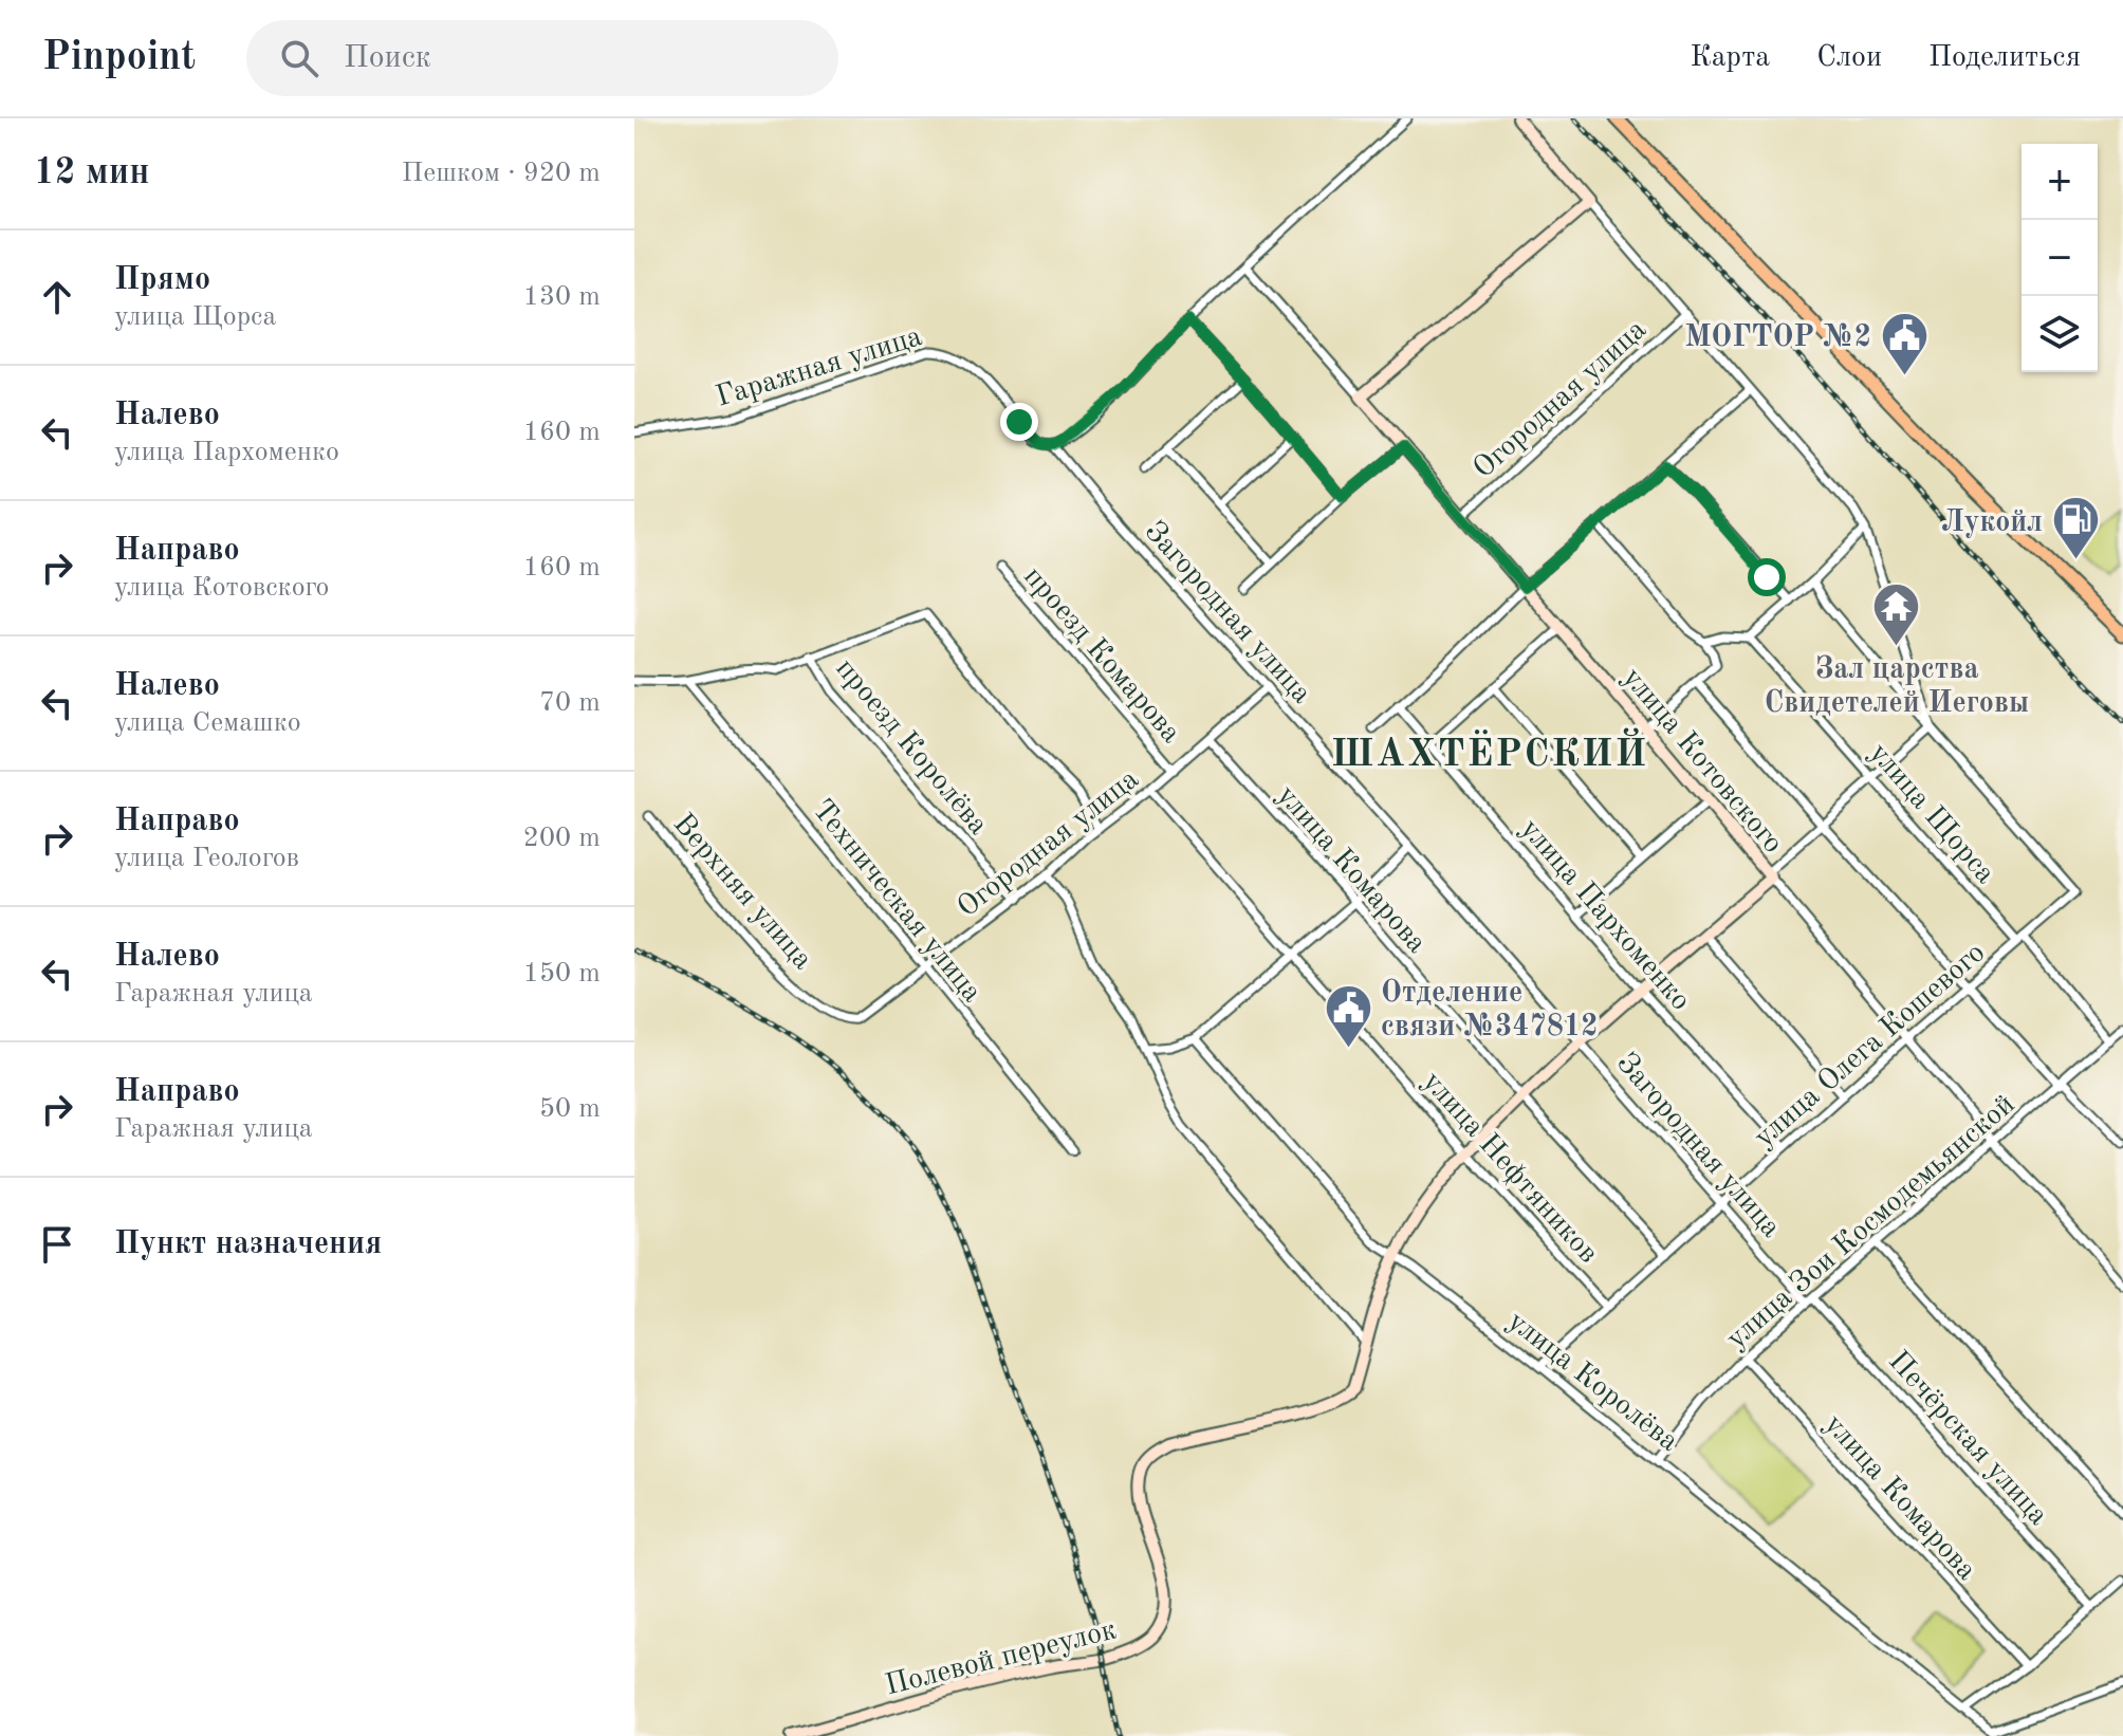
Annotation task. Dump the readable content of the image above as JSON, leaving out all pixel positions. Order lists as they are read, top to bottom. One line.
{"streets":{"street":["Гаражная улица","Огородная улица","Загородная улица","проезд Комарова","проезд Королёва","улица Котовского","улица Щорса","улица Комарова","Верхняя улица","Техническая улица","улица Пархоменко","улица Олега Кошевого","улица Нефтяников","улица Зои Космодемьянской","улица Королёва","Печёрская улица","Полевой переулок"]},"crossings":[["Гаражная улица","Загородная улица"],["Огородная улица","Загородная улица"],["Огородная улица","проезд Комарова"],["Огородная улица","проезд Королёва"],["Огородная улица","улица Котовского"],["Огородная улица","улица Комарова"],["Огородная улица","Верхняя улица"],["Огородная улица","Техническая улица"],["Огородная улица","улица Нефтяников"],["Загородная улица","улица Олега Кошевого"],["Загородная улица","улица Зои Космодемьянской"],["Загородная улица","Печёрская улица"],["Загородная улица","Полевой переулок"],["улица Котовского","улица Олега Кошевого"],["улица Котовского","улица Зои Космодемьянской"],["улица Котовского","Полевой переулок"],["улица Щорса","улица Олега Кошевого"],["улица Щорса","улица Зои Космодемьянской"],["улица Щорса","Полевой переулок"],["улица Комарова","улица Олега Кошевого"],["улица Комарова","улица Зои Космодемьянской"],["улица Комарова","Полевой переулок"],["улица Пархоменко","улица Олега Кошевого"],["улица Пархоменко","Полевой переулок"],["улица Олега Кошевого","улица Нефтяников"],["улица Олега Кошевого","улица Королёва"],["улица Олега Кошевого","Полевой переулок"],["улица Нефтяников","Полевой переулок"],["улица Зои Космодемьянской","улица Королёва"],["улица Зои Космодемьянской","Печёрская улица"],["улица Королёва","Полевой переулок"]],"districts":["ШАХТЁРСКИЙ"],"places":{"public building":["МОГТОР №2","Отделение связи №347812"],"fuel station":["Лукойл"],"temple":["Зал царства Свидетелей Иеговы"]},"page":{"header":"Pinpoint","search":"Поиск","nav":["Карта","Слои","Поделиться"],"heading":["12 мин","Пешком · 920 m"],"map_buttons":["+","−"],"list":[["Прямо","улица Щорса","130 m"],["Налево","улица Пархоменко","160 m"],["Направо","улица Котовского","160 m"],["Налево","улица Семашко","70 m"],["Направо","улица Геологов","200 m"],["Налево","Гаражная улица","150 m"],["Направо","Гаражная улица","50 m"],"Пункт назначения"]}}
